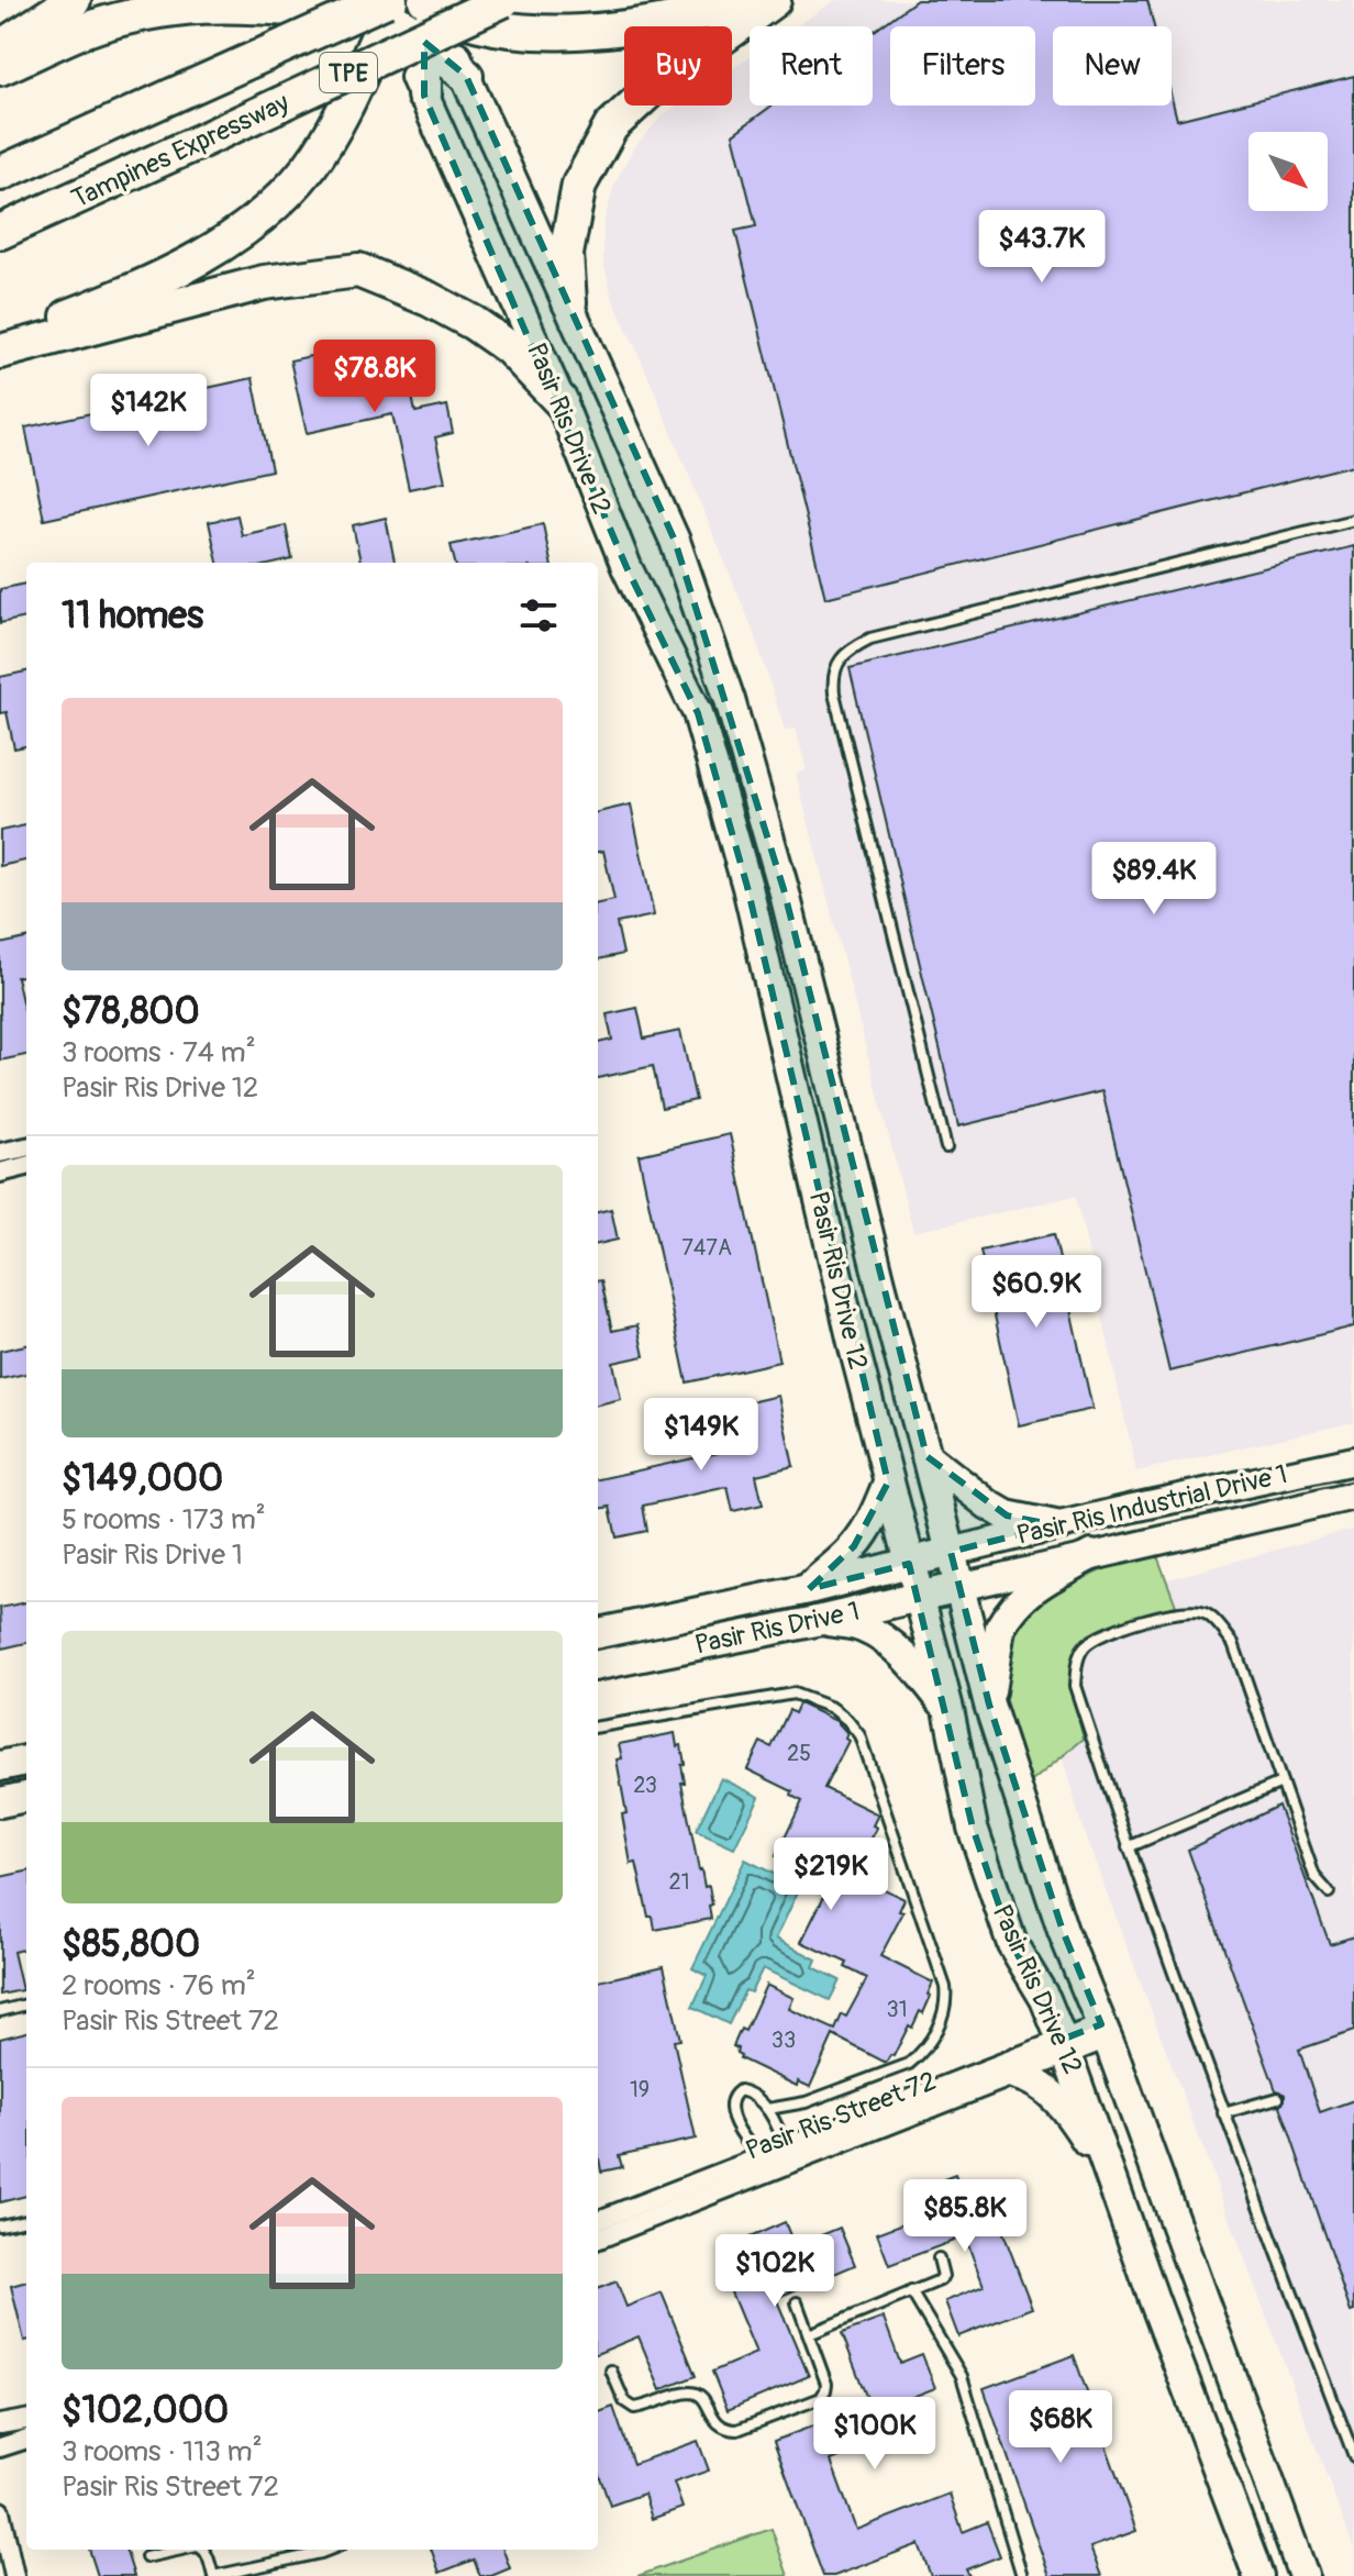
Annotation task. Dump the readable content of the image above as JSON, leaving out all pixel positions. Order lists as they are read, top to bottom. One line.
{"streets":{"highway":["TPE","Tampines Expressway"],"main road":["Pasir Ris Drive 12","Pasir Ris Industrial Drive 1","Pasir Ris Drive 1"],"street":["Pasir Ris Street 72"]},"crossings":[["Tampines Expressway","Pasir Ris Drive 12"],["Pasir Ris Drive 12","Pasir Ris Industrial Drive 1"],["Pasir Ris Drive 12","Pasir Ris Drive 1"],["Pasir Ris Drive 12","Pasir Ris Street 72"],["Pasir Ris Industrial Drive 1","Pasir Ris Drive 1"]],"house_numbers":["747A","25","23","21","31","33","19"],"north":"bottom right","page":{"chip":["Buy","Rent","Filters","New"],"price":["$43.7K","$78.8K","$142K","$89.4K","$60.9K","$149K","$219K","$85.8K","$102K","$68K","$100K"],"heading":"11 homes","list":[{"name":"$78,800","note":"3 rooms · 74 m² · Pasir Ris Drive 12"},{"name":"$149,000","note":"5 rooms · 173 m² · Pasir Ris Drive 1"},{"name":"$85,800","note":"2 rooms · 76 m² · Pasir Ris Street 72"},{"name":"$102,000","note":"3 rooms · 113 m² · Pasir Ris Street 72"}]}}
